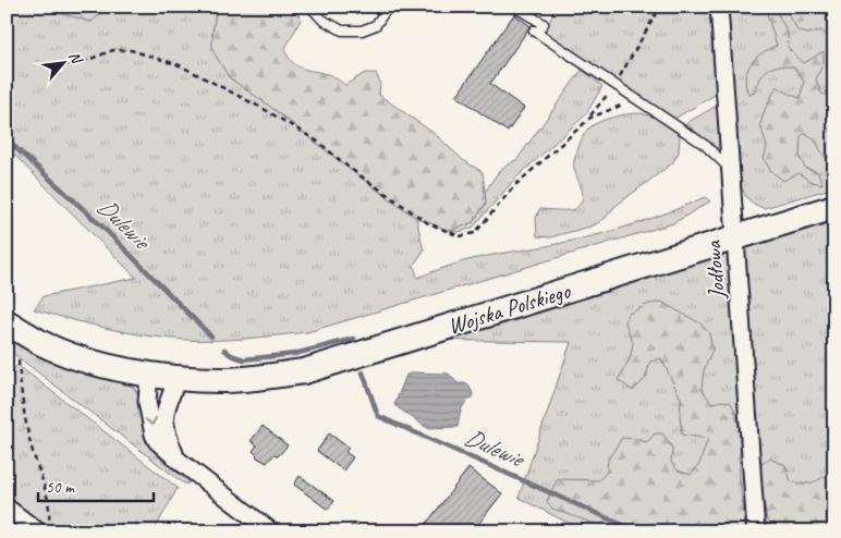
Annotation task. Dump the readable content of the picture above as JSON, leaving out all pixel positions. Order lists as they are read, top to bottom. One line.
{"streets":{"main road":["Wojska Polskiego"],"street":["Jodłowa"]},"crossings":[["Jodłowa","Wojska Polskiego"]],"water":["Dulewie"],"scale_bar":"50 m","north":"top right"}
